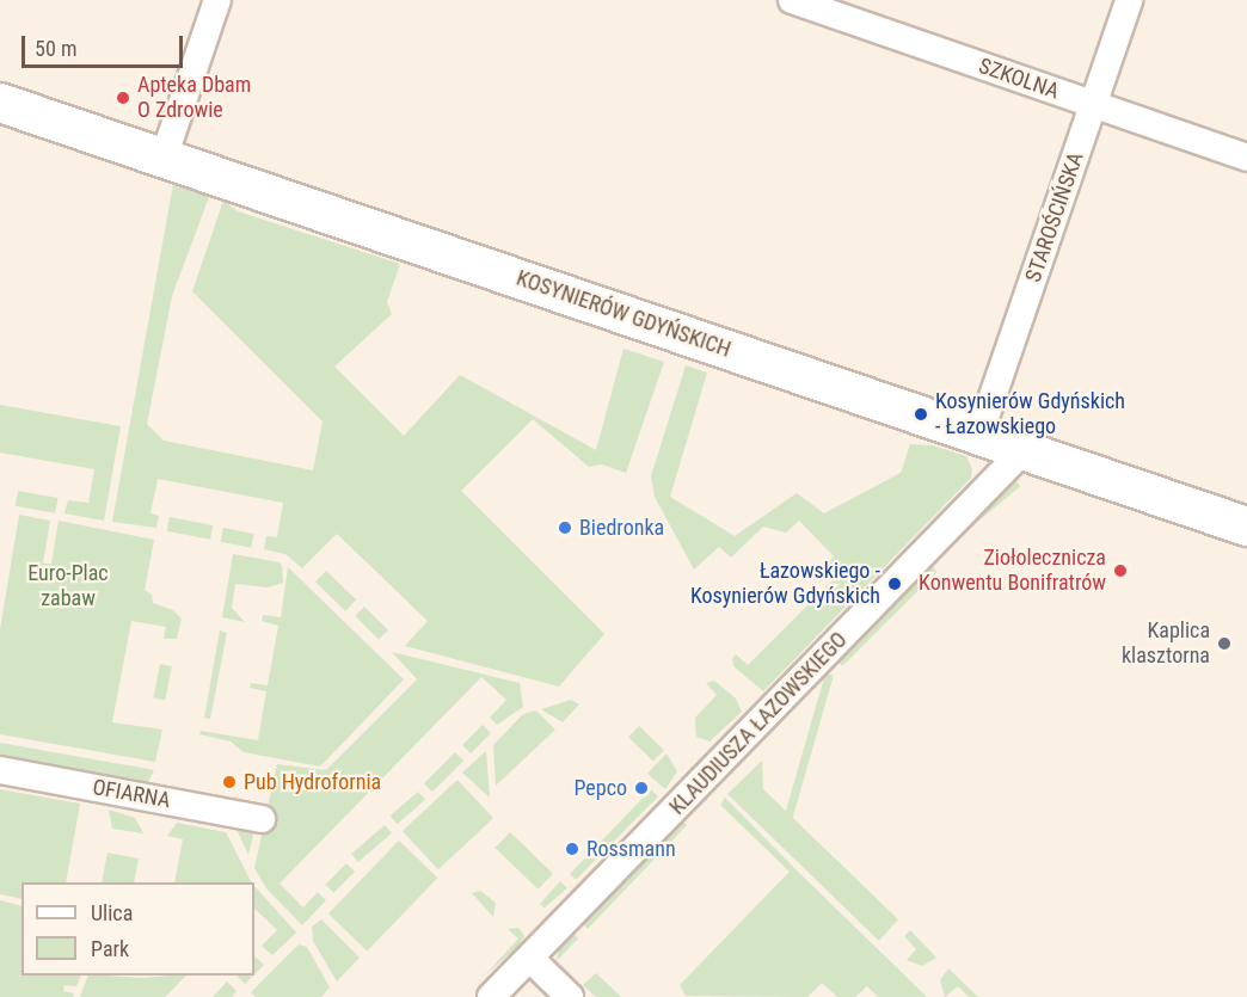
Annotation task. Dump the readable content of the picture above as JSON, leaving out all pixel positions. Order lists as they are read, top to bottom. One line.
{"streets":{"street":["SZKOLNA","STAROŚCIŃSKA","KOSYNIERÓW GDYŃSKICH","KLAUDIUSZA ŁAZOWSKIEGO","OFIARNA"]},"crossings":[["SZKOLNA","STAROŚCIŃSKA"],["STAROŚCIŃSKA","KOSYNIERÓW GDYŃSKICH"],["KOSYNIERÓW GDYŃSKICH","KLAUDIUSZA ŁAZOWSKIEGO"]],"parks":["Euro-Plac zabaw"],"places":["Apteka Dbam O Zdrowie","Kosynierów Gdyńskich - Łazowskiego","Biedronka","Ziołolecznicza Konwentu Bonifratrów","Łazowskiego - Kosynierów Gdyńskich","Kaplica klasztorna","Pub Hydrofornia","Pepco","Rossmann"],"legend":["Ulica","Park"],"scale_bar":"50 m"}
